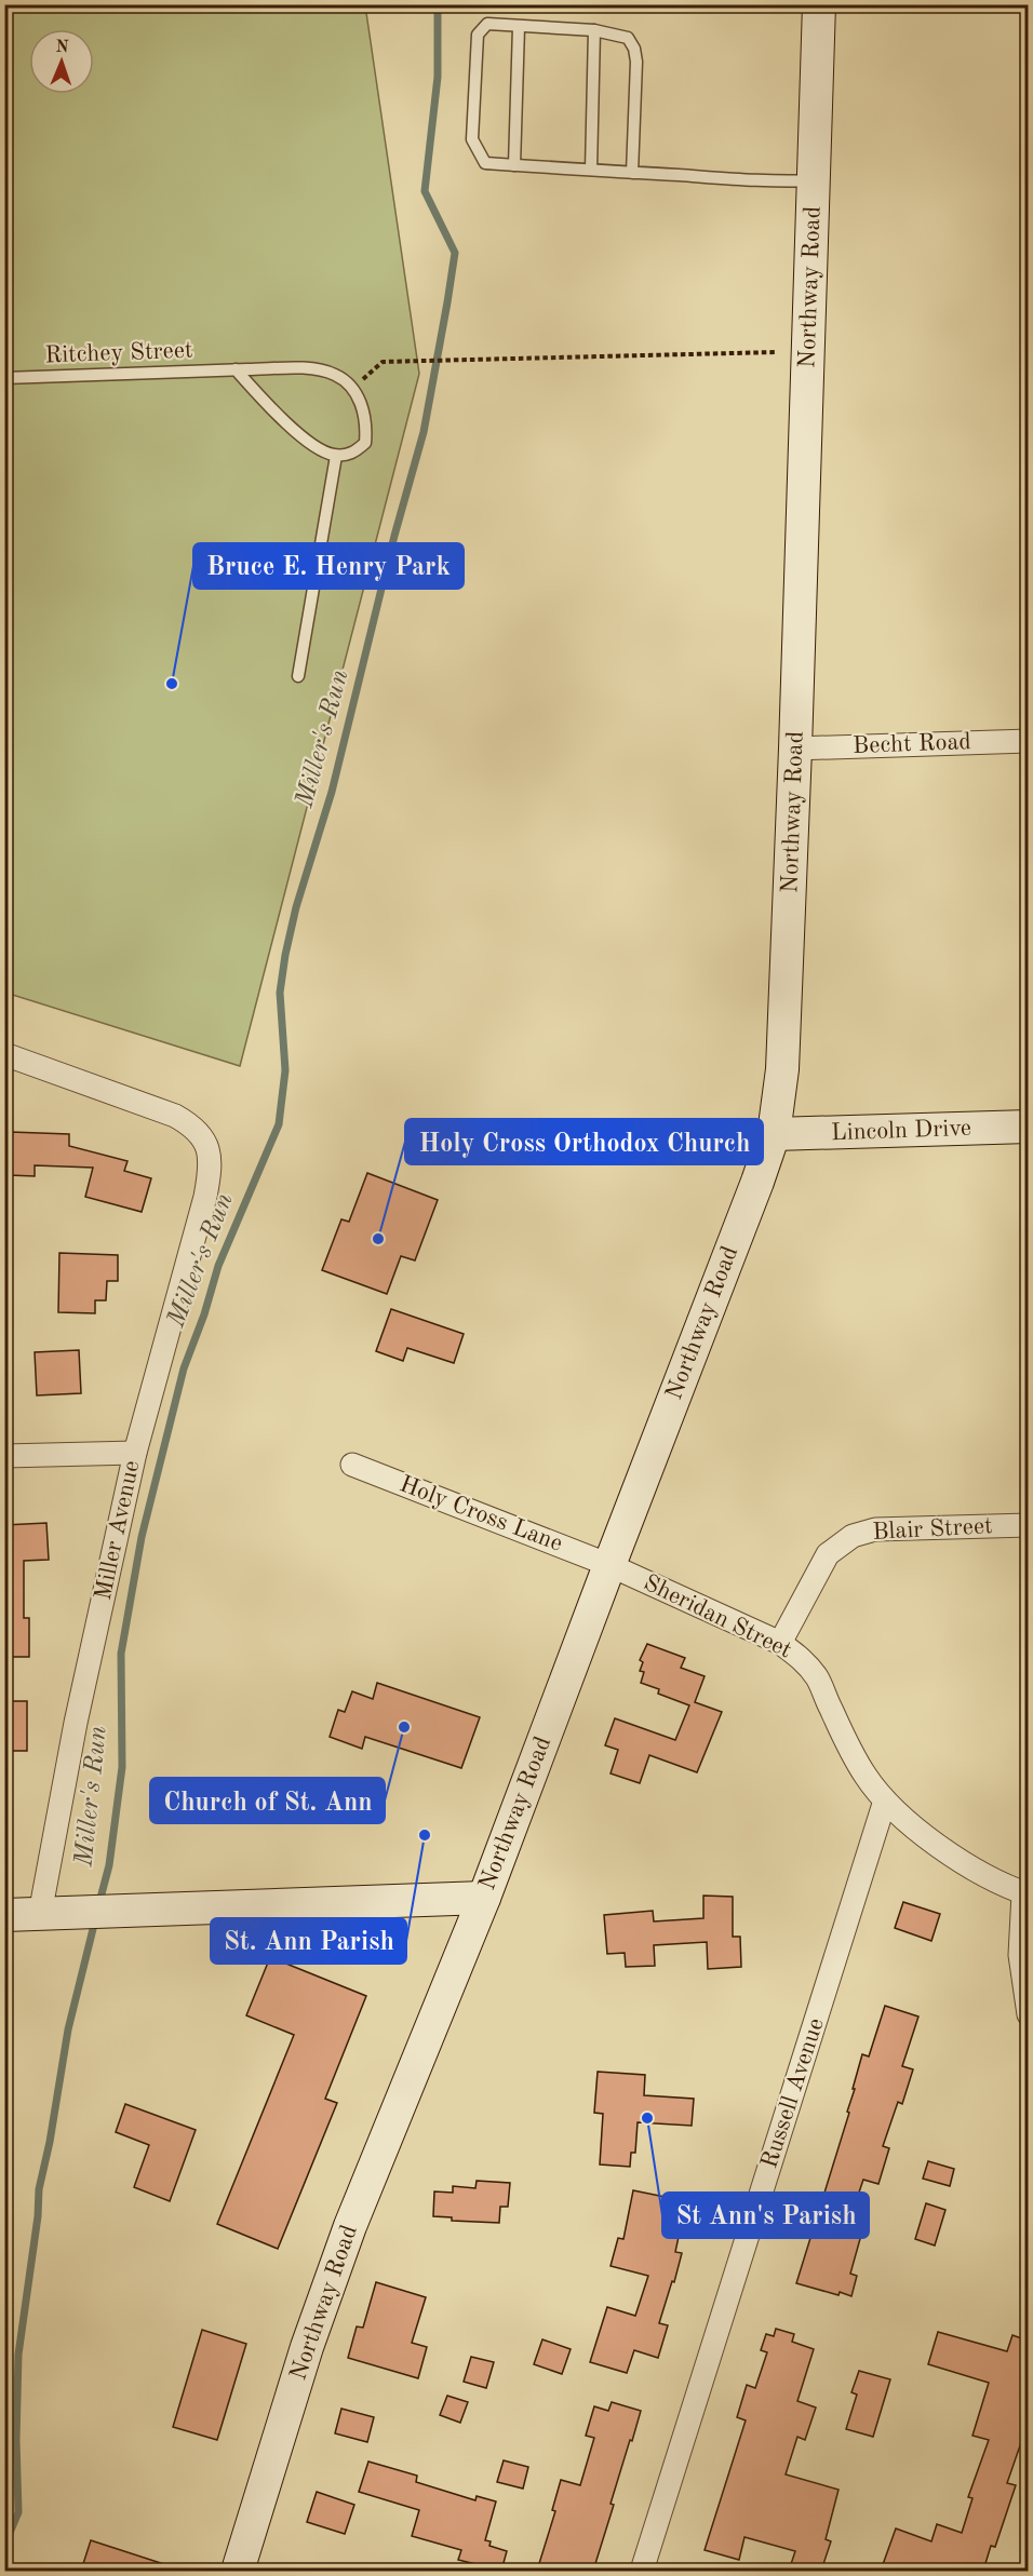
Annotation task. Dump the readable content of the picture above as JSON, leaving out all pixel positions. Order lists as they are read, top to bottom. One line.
{"streets":{"street":["Northway Road","Becht Road","Lincoln Drive","Holy Cross Lane","Blair Street","Miller Avenue","Sheridan Street","Russell Avenue"],"lane":["Ritchey Street"]},"crossings":[["Northway Road","Becht Road"],["Northway Road","Lincoln Drive"],["Northway Road","Holy Cross Lane"],["Northway Road","Sheridan Street"],["Holy Cross Lane","Sheridan Street"],["Blair Street","Sheridan Street"],["Sheridan Street","Russell Avenue"]],"water":["Miller's Run"],"places":["Bruce E. Henry Park","Holy Cross Orthodox Church","Church of St. Ann","St. Ann Parish","St Ann's Parish"],"north":"top"}
